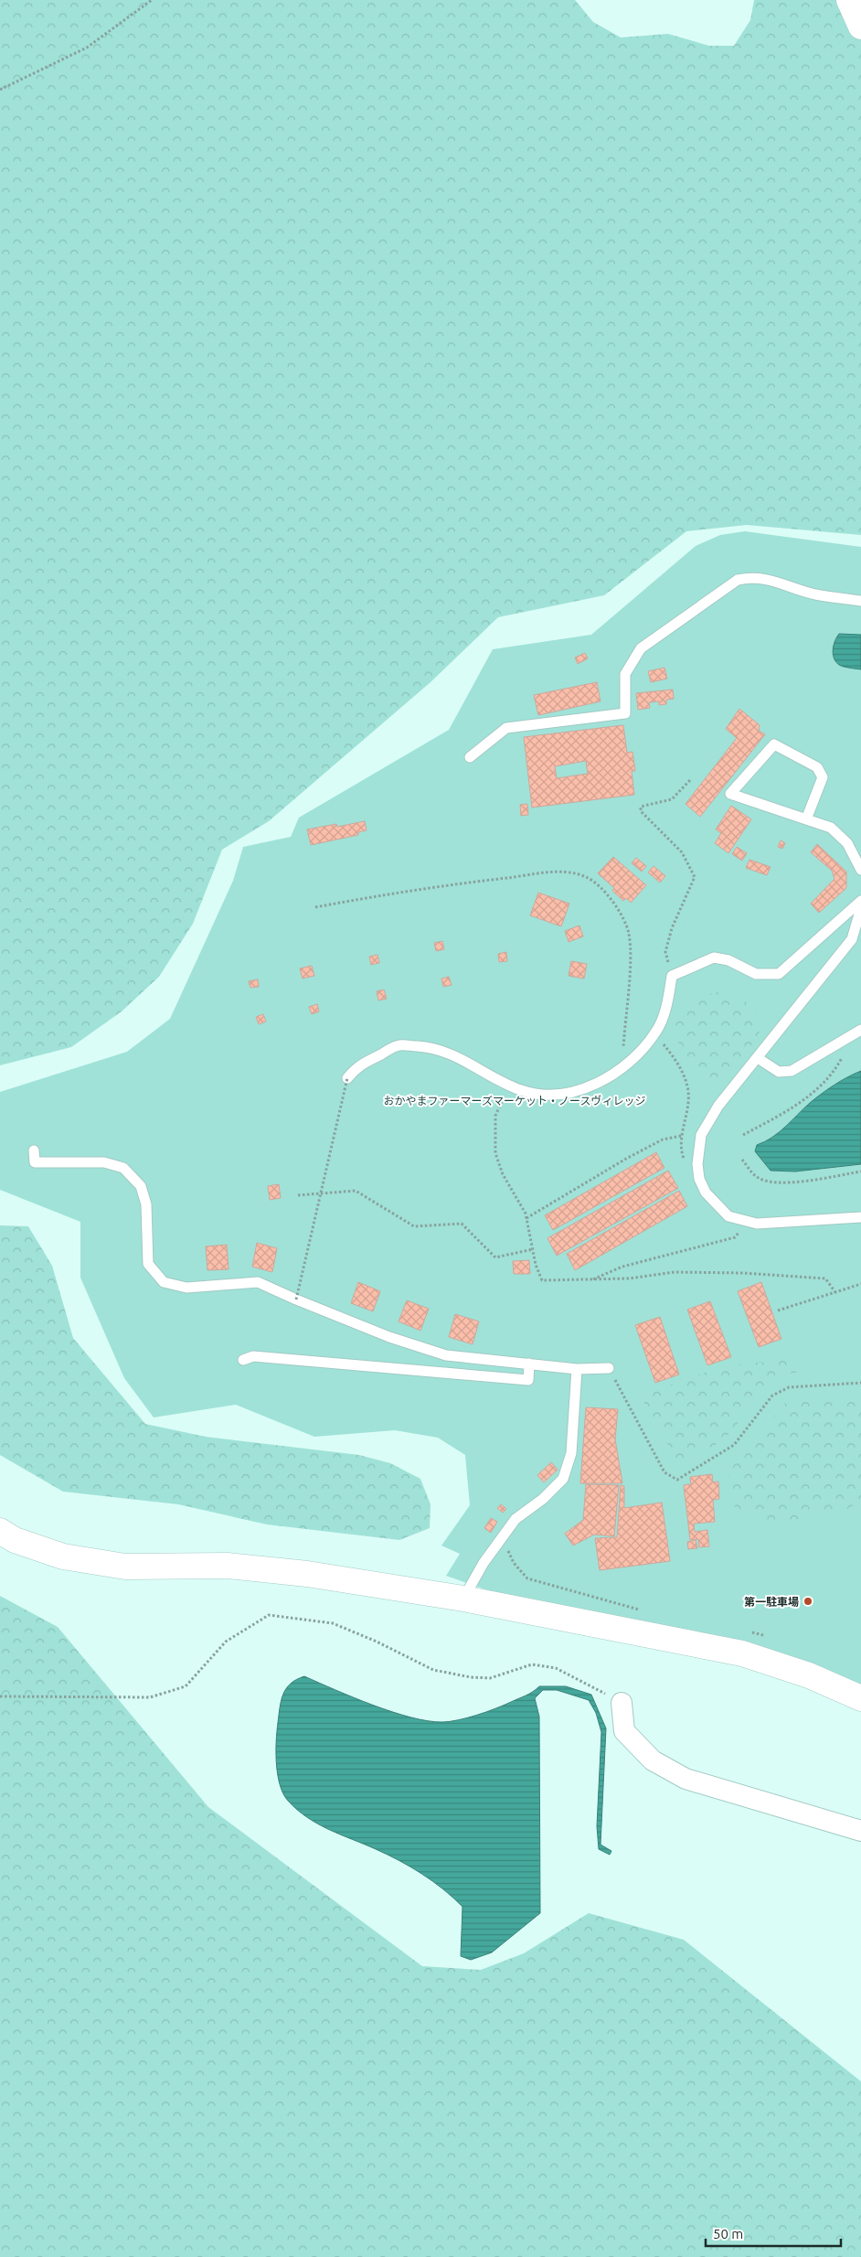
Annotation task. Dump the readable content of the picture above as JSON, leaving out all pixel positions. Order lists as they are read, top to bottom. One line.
{"parks":["おかやまファーマーズマーケット・ノースヴィレッジ"],"places":["第一駐車場"],"scale_bar":"50 m"}
